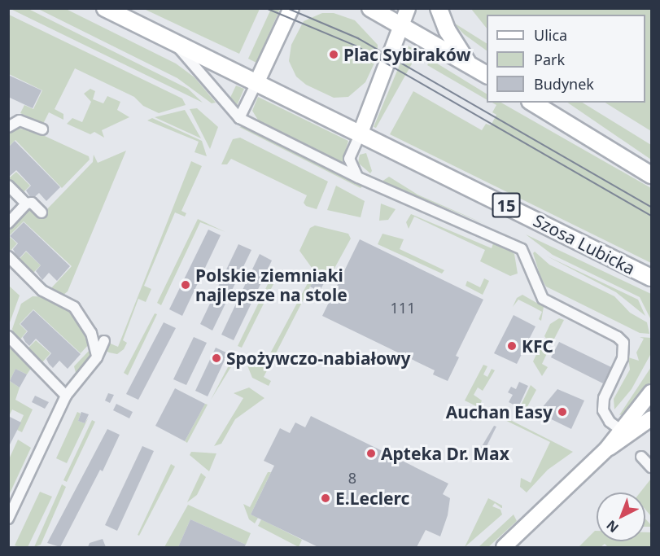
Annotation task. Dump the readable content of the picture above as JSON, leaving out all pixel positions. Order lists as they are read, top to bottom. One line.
{"streets":{"main road":["15","Szosa Lubicka"]},"crossings":[["15","Szosa Lubicka"]],"places":["Plac Sybiraków","Polskie ziemniaki najlepsze na stole","KFC","Spożywczo-nabiałowy","Auchan Easy","Apteka Dr. Max","E.Leclerc"],"house_numbers":["111","8"],"legend":["Ulica","Park","Budynek"],"north":"bottom left"}
